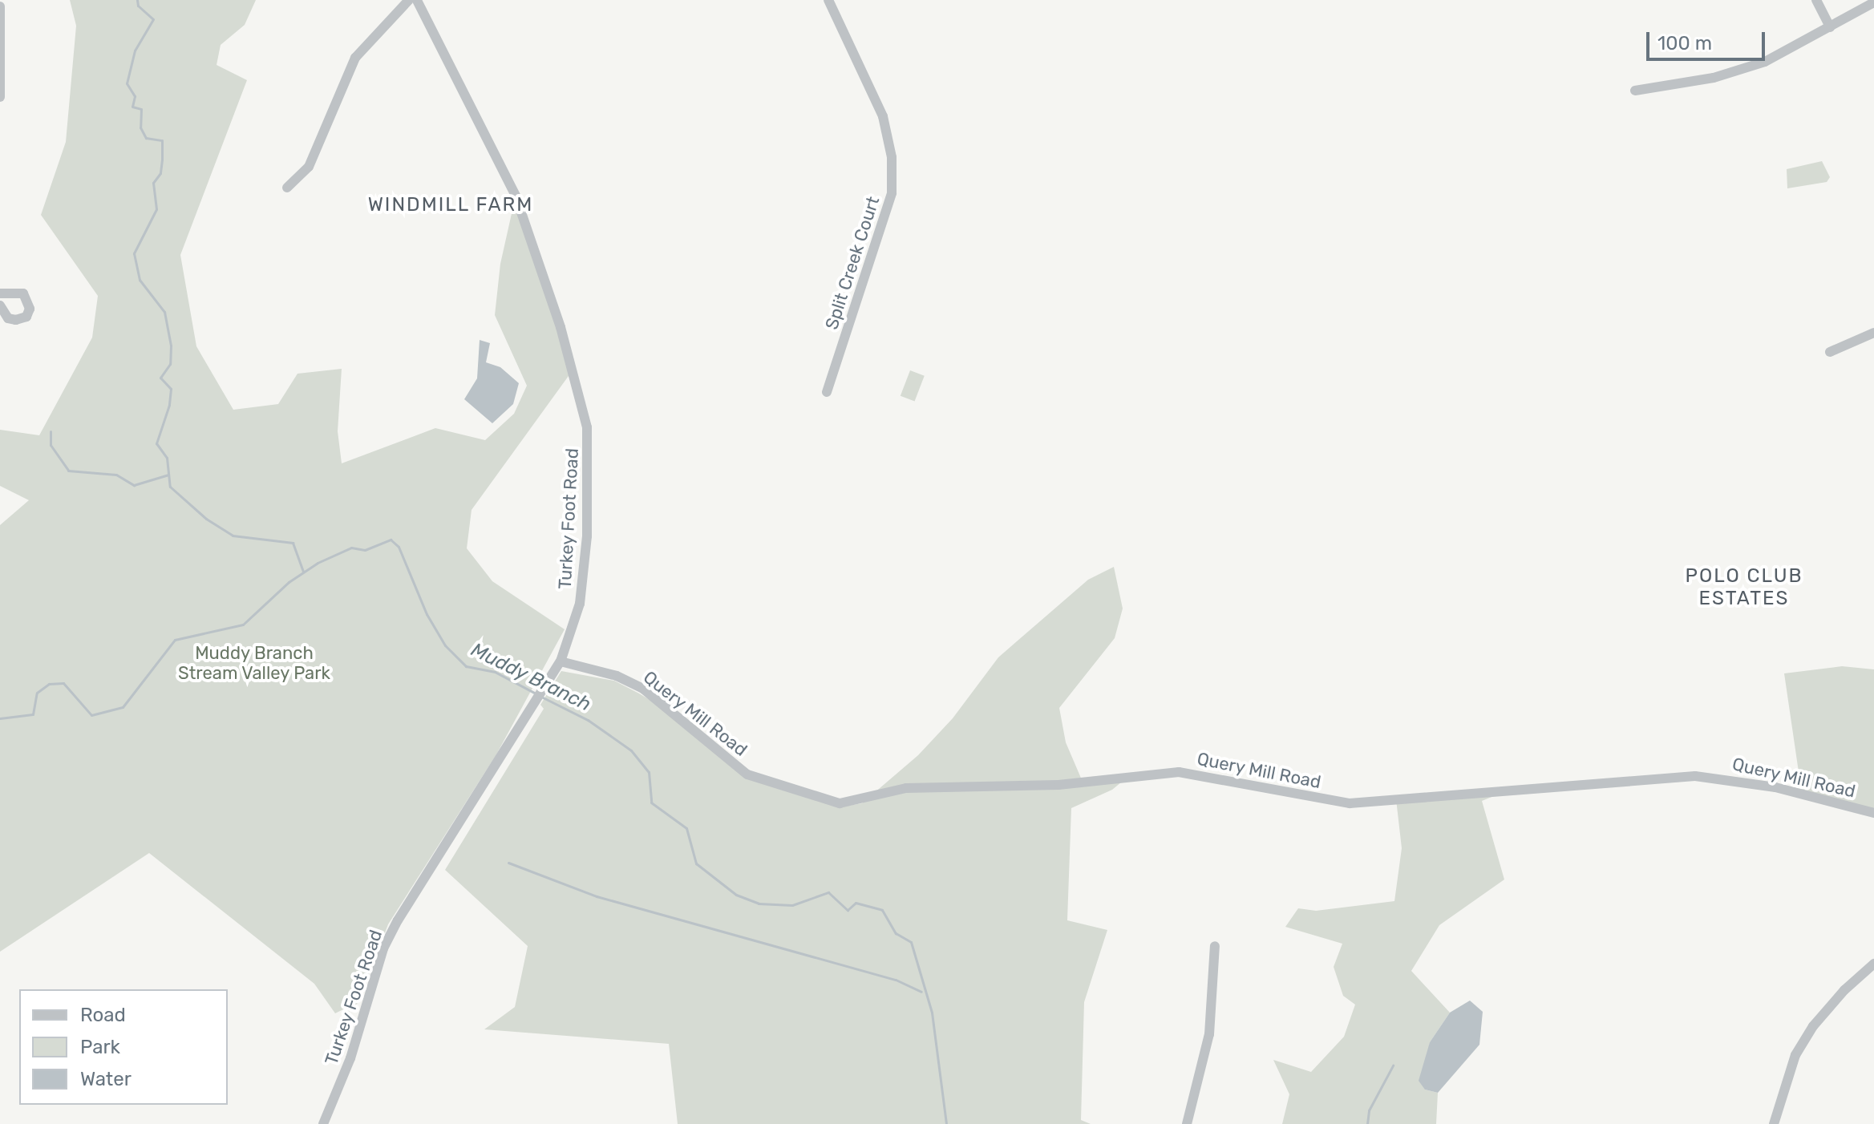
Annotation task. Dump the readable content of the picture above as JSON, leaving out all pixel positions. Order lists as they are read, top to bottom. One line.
{"streets":{"street":["Split Creek Court","Turkey Foot Road","Query Mill Road"]},"crossings":[["Turkey Foot Road","Query Mill Road"]],"districts":["WINDMILL FARM","POLO CLUB ESTATES"],"water":["Muddy Branch"],"parks":["Muddy Branch Stream Valley Park"],"legend":["Road","Park","Water"],"scale_bar":"100 m"}
